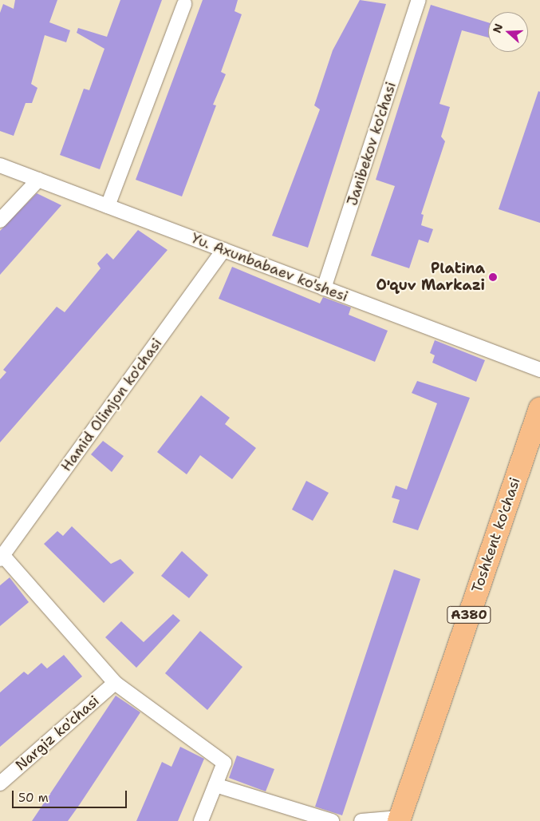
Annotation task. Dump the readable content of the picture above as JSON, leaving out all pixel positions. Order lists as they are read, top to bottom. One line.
{"streets":{"highway":["Toshkent ko'chasi","A380"],"street":["Janibekov ko'chasi","Yu. Axunbabaev ko'shesi","Hamid Olimjon ko'chasi","Nargiz ko'chasi"]},"crossings":[["Janibekov ko'chasi","Yu. Axunbabaev ko'shesi"],["Yu. Axunbabaev ko'shesi","Hamid Olimjon ko'chasi"]],"places":["Platina O'quv Markazi"],"scale_bar":"50 m","north":"left"}
